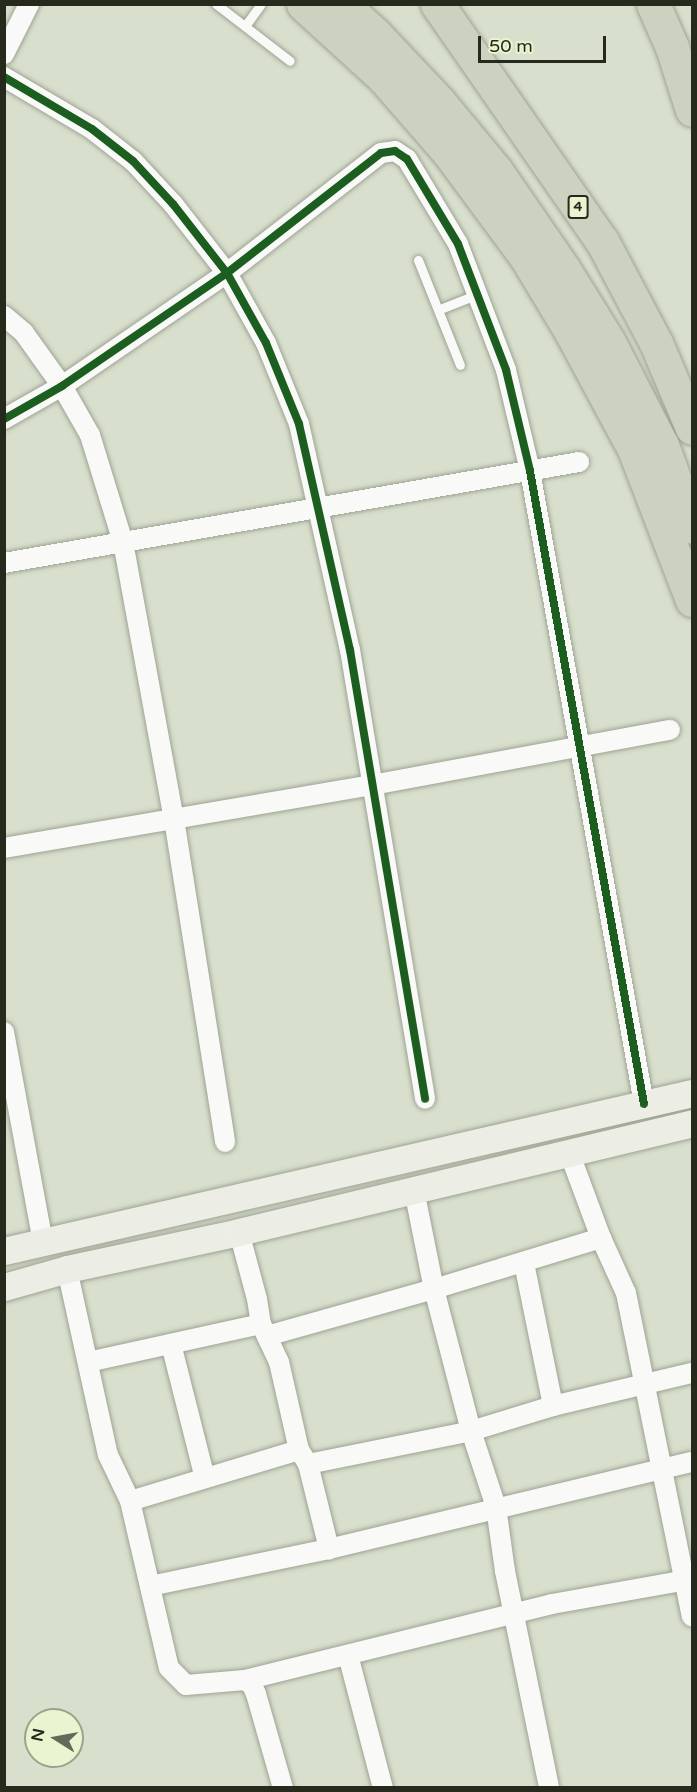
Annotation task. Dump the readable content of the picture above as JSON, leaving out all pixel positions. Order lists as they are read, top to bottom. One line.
{"streets":{"highway":["4"]},"scale_bar":"50 m","north":"left"}
